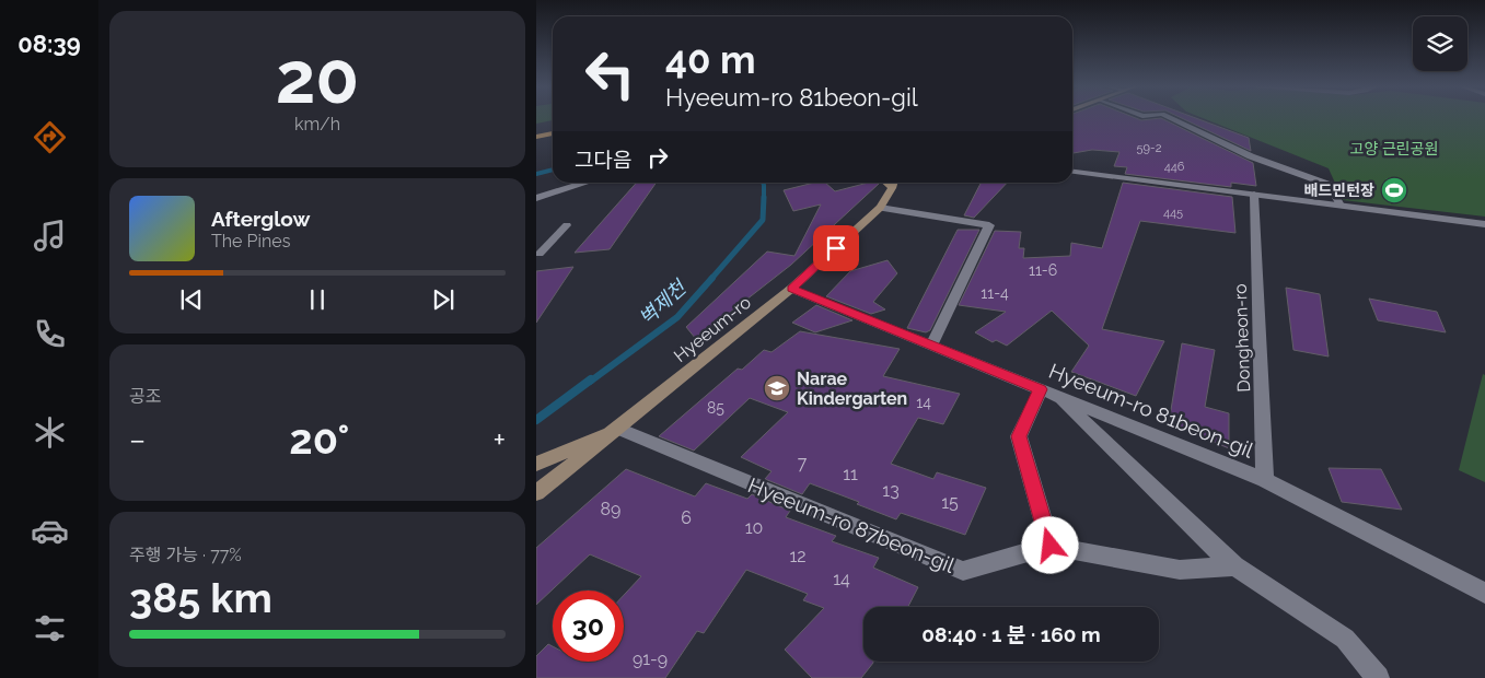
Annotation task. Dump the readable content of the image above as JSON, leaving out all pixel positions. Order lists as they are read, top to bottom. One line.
{"streets":{"main road":["Hyeeum-ro"],"street":["Dongheon-ro","Hyeeum-ro 81beon-gil","Hyeeum-ro 87beon-gil"]},"crossings":[["Hyeeum-ro","Hyeeum-ro 81beon-gil"],["Hyeeum-ro","Hyeeum-ro 87beon-gil"],["Dongheon-ro","Hyeeum-ro 81beon-gil"]],"water":["벽제천"],"parks":["고양 근린공원"],"places":{"sports":["배드민턴장"],"school or university":["Narae Kindergarten"]},"house_numbers":["59-2","446","445","11-6","11-4","14","85","7","11","13","15","89","6","10","12","14","91-9"],"page":{"tabs":"08:39","tile":[["20","km/h"],"공조",["주행 가능 · 77%","385 km"]],"turn":["40 m","Hyeeum-ro 81beon-gil"],"then":"그다음","song":["Afterglow","The Pines"],"heat":["−","20°","+"],"limit":"30","trip":"08:40 · 1 분 · 160 m"}}
